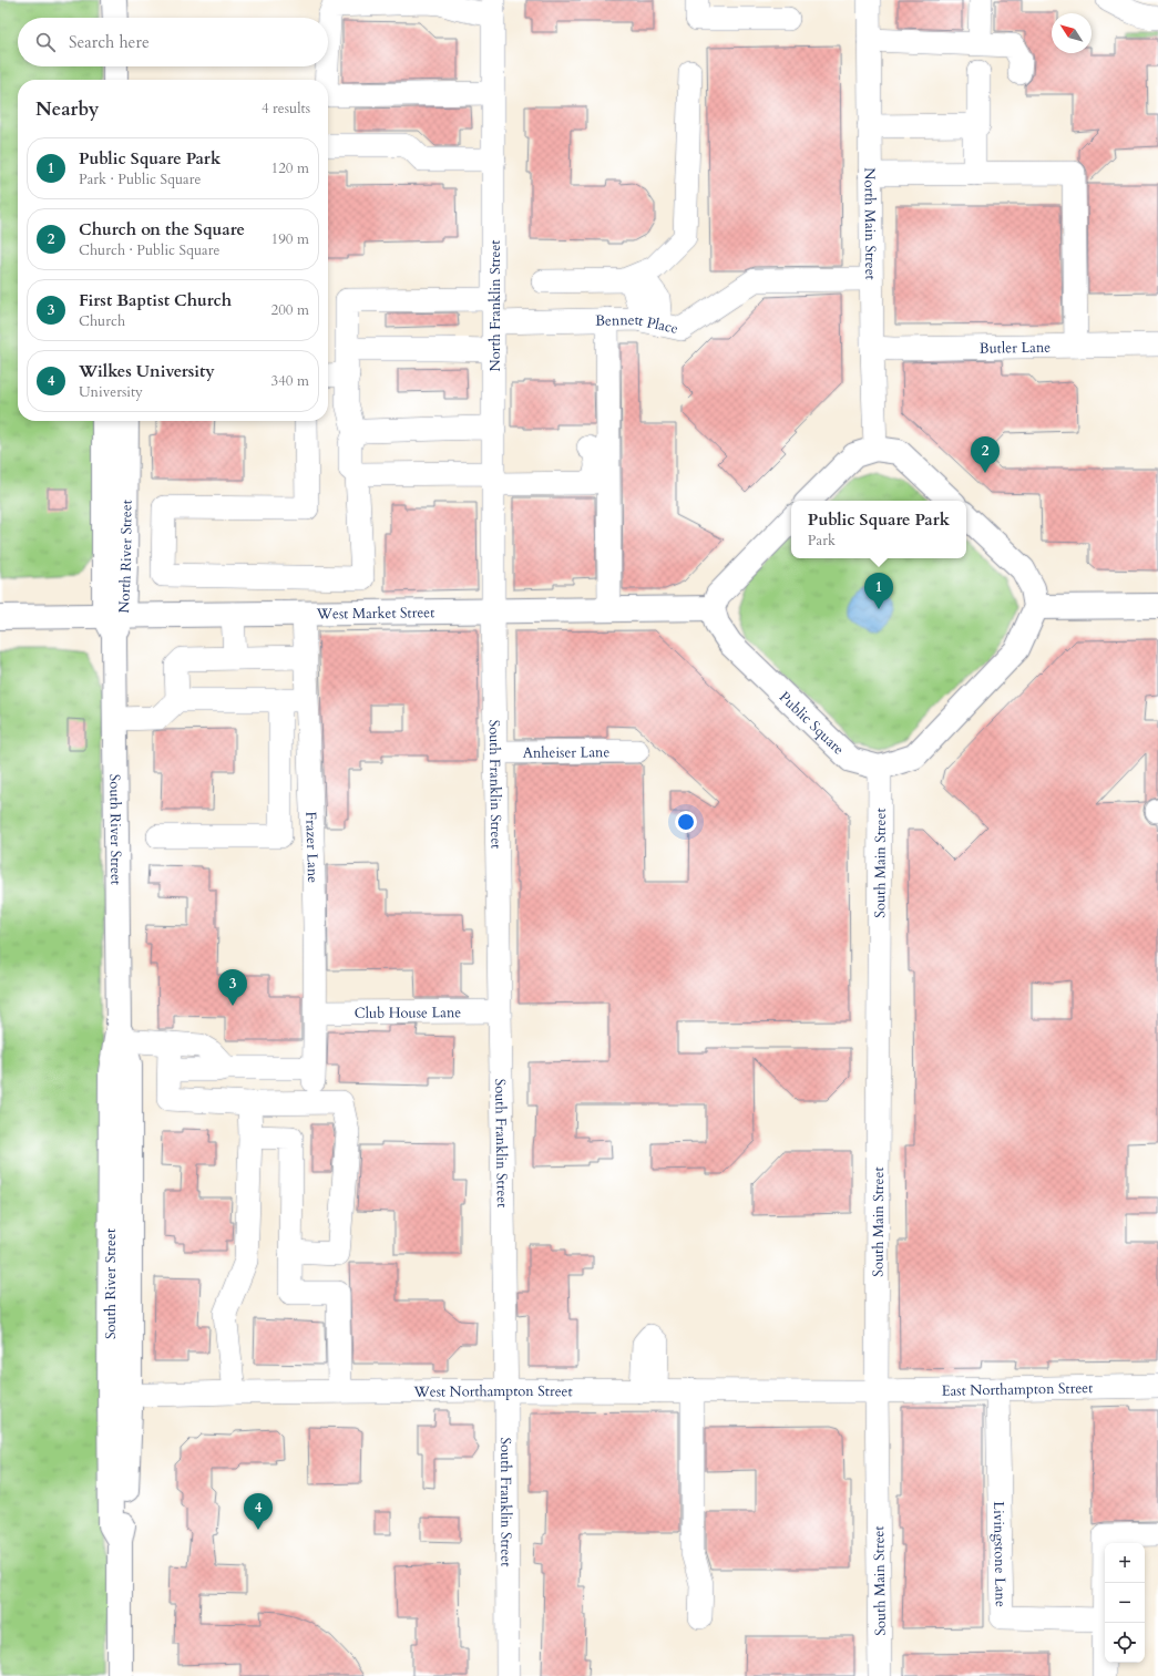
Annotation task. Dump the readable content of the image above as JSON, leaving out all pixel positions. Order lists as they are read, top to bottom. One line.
{"streets":{"main road":["North River Street","West Market Street","Public Square","South River Street"],"street":["North Main Street","North Franklin Street","Bennett Place","Butler Lane","Anheiser Lane","South Franklin Street","Frazer Lane","South Main Street","Club House Lane","East Northampton Street","West Northampton Street","Livingstone Lane"]},"crossings":[["North Main Street","Bennett Place"],["North Main Street","Butler Lane"],["North Franklin Street","Bennett Place"],["North Franklin Street","West Market Street"],["North Franklin Street","South Franklin Street"],["North River Street","West Market Street"],["North River Street","South River Street"],["West Market Street","Public Square"],["West Market Street","South Franklin Street"],["West Market Street","South River Street"],["West Market Street","Frazer Lane"],["Public Square","South Main Street"],["Anheiser Lane","South Franklin Street"],["South Franklin Street","Club House Lane"],["South Franklin Street","West Northampton Street"],["South River Street","West Northampton Street"],["Frazer Lane","Club House Lane"],["South Main Street","East Northampton Street"],["South Main Street","West Northampton Street"],["East Northampton Street","West Northampton Street"],["East Northampton Street","Livingstone Lane"]],"north":"top left","page":{"search":"Search here","heading":["Nearby","4 results"],"list":[{"mark":"1","name":"Public Square Park","note":"Park · Public Square","value":"120 m"},{"mark":"2","name":"Church on the Square","note":"Church · Public Square","value":"190 m"},{"mark":"3","name":"First Baptist Church","note":"Church","value":"200 m"},{"mark":"4","name":"Wilkes University","note":"University","value":"340 m"}],"pins":["2","1","3","4"],"popup":["Public Square Park","Park"],"map_buttons":["+","−"]}}
